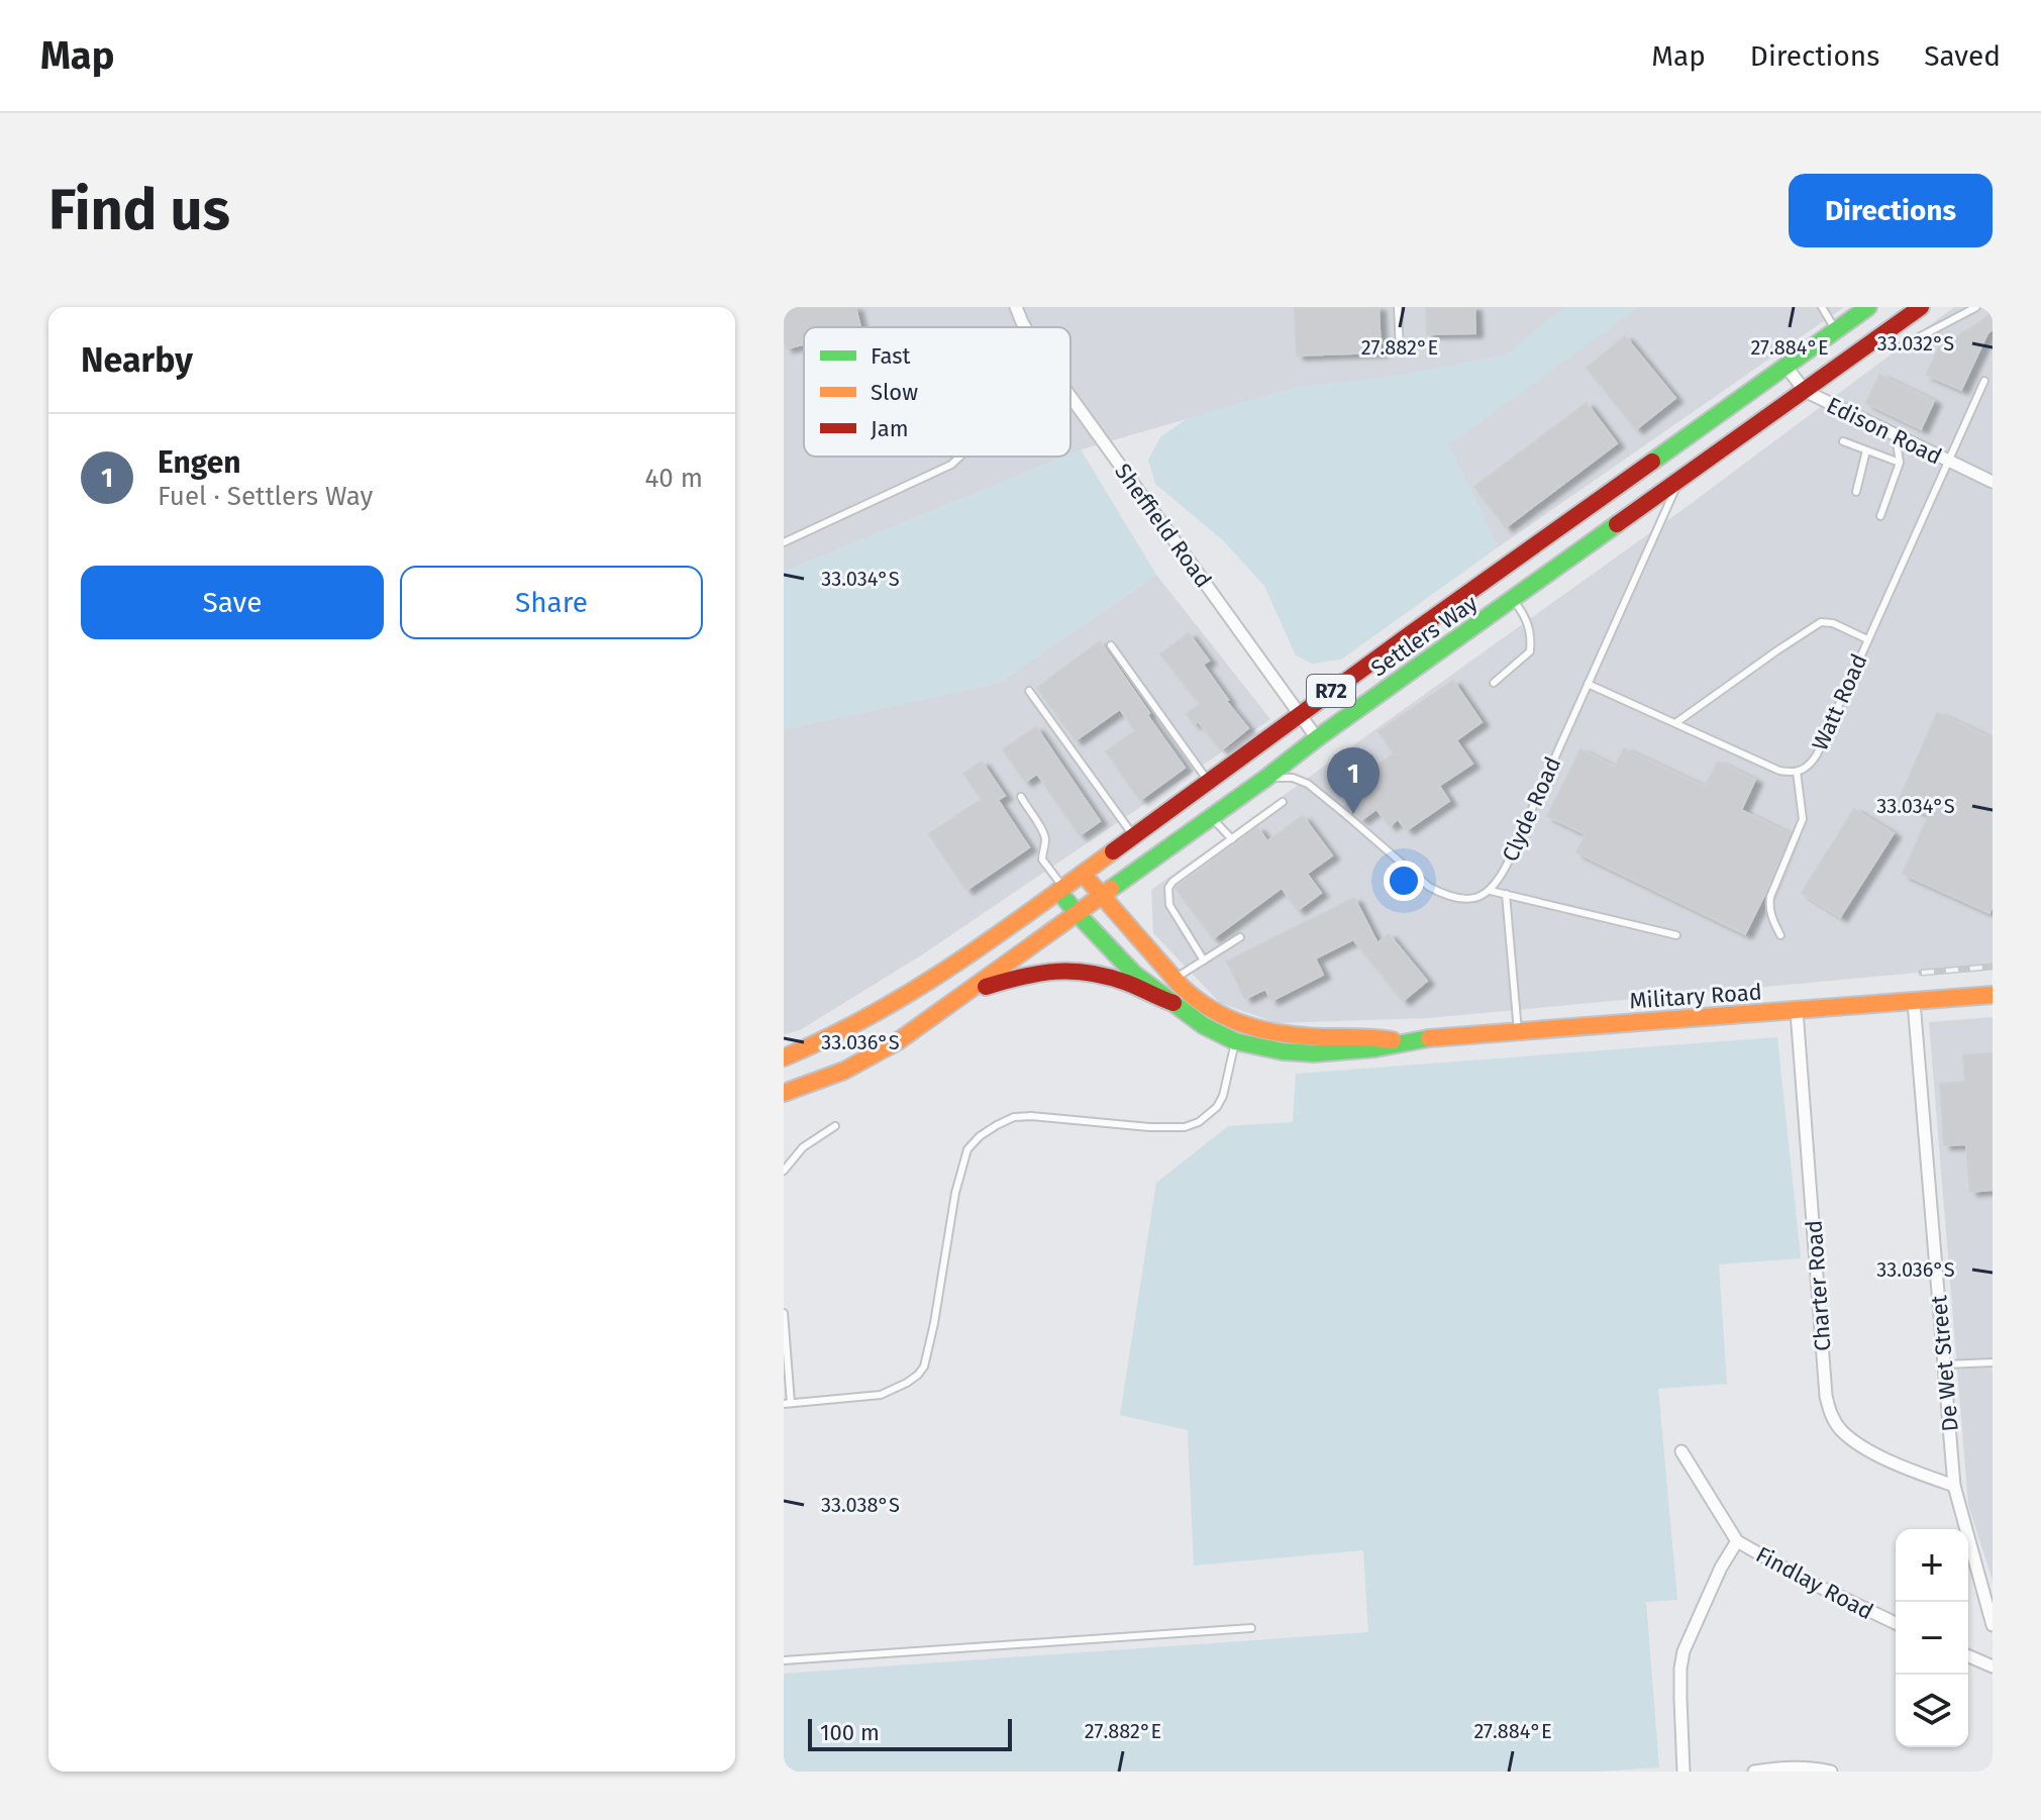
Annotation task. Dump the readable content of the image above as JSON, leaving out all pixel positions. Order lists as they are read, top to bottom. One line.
{"streets":{"main road":["Settlers Way","R72","Military Road"],"street":["Edison Road","Sheffield Road","Charter Road","De Wet Street","Findlay Road"],"lane":["Watt Road","Clyde Road"]},"crossings":[["Edison Road","Settlers Way"],["Edison Road","Watt Road"],["Sheffield Road","Settlers Way"],["Settlers Way","Clyde Road"],["Settlers Way","Military Road"],["Watt Road","Clyde Road"],["Military Road","Charter Road"],["Military Road","De Wet Street"],["Charter Road","De Wet Street"]],"legend":["Fast","Slow","Jam"],"scale_bar":"100 m","page":{"header":"Map","nav":["Map","Directions","Saved"],"buttons":["Directions",["Save","Share"]],"title":"Find us","heading":"Nearby","list":[{"mark":"1","name":"Engen","note":"Fuel · Settlers Way","value":"40 m"}],"pins":"1","map_buttons":["+","−"],"scale":"100 m"},"coordinates":["33.032°S","27.882°E","27.884°E","33.034°S","33.036°S","33.038°S"]}
